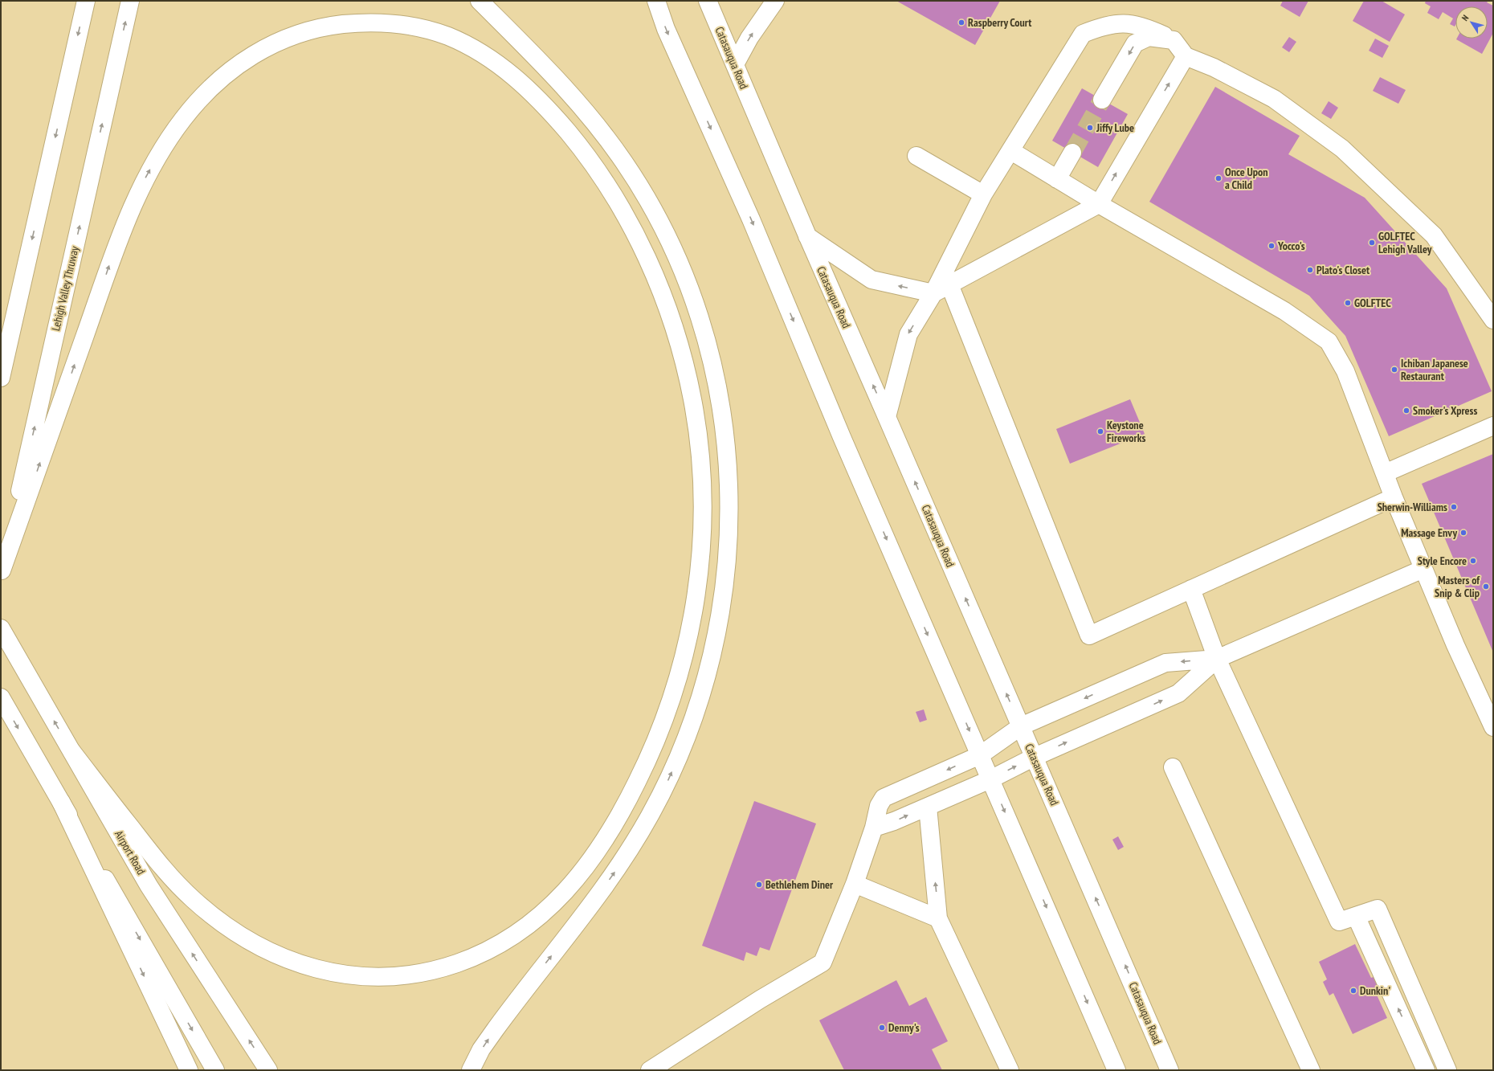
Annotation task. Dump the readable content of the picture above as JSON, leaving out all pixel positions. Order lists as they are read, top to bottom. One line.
{"streets":{"main road":["Catasauqua Road","Lehigh Valley Thruway","Airport Road"]},"places":["Raspberry Court","Jiffy Lube","Once Upon a Child","GOLFTEC Lehigh Valley","Yocco's","Plato's Closet","GOLFTEC","Ichiban Japanese Restaurant","Smoker's Xpress","Keystone Fireworks","Sherwin-Williams","Massage Envy","Style Encore","Masters of Snip & Clip","Bethlehem Diner","Dunkin'","Denny's"],"north":"top left"}
